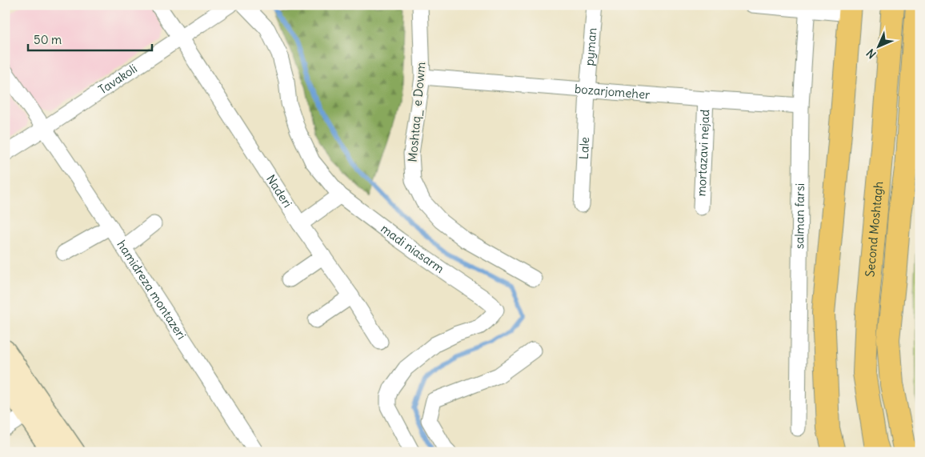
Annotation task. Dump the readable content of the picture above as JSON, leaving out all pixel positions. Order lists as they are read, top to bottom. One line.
{"streets":{"main road":["Second Moshtagh"],"street":["pyman","Tavakoli","bozarjomeher","Moshtaq_ e Dowm","Lale","mortazavi nejad","Naderi","salman farsi","madi niasarm","hamidreza montazeri"]},"crossings":[["pyman","bozarjomeher"],["pyman","Lale"],["Tavakoli","Naderi"],["Tavakoli","hamidreza montazeri"],["bozarjomeher","Moshtaq_ e Dowm"],["bozarjomeher","Lale"],["bozarjomeher","mortazavi nejad"],["bozarjomeher","salman farsi"]],"scale_bar":"50 m","north":"bottom left"}
